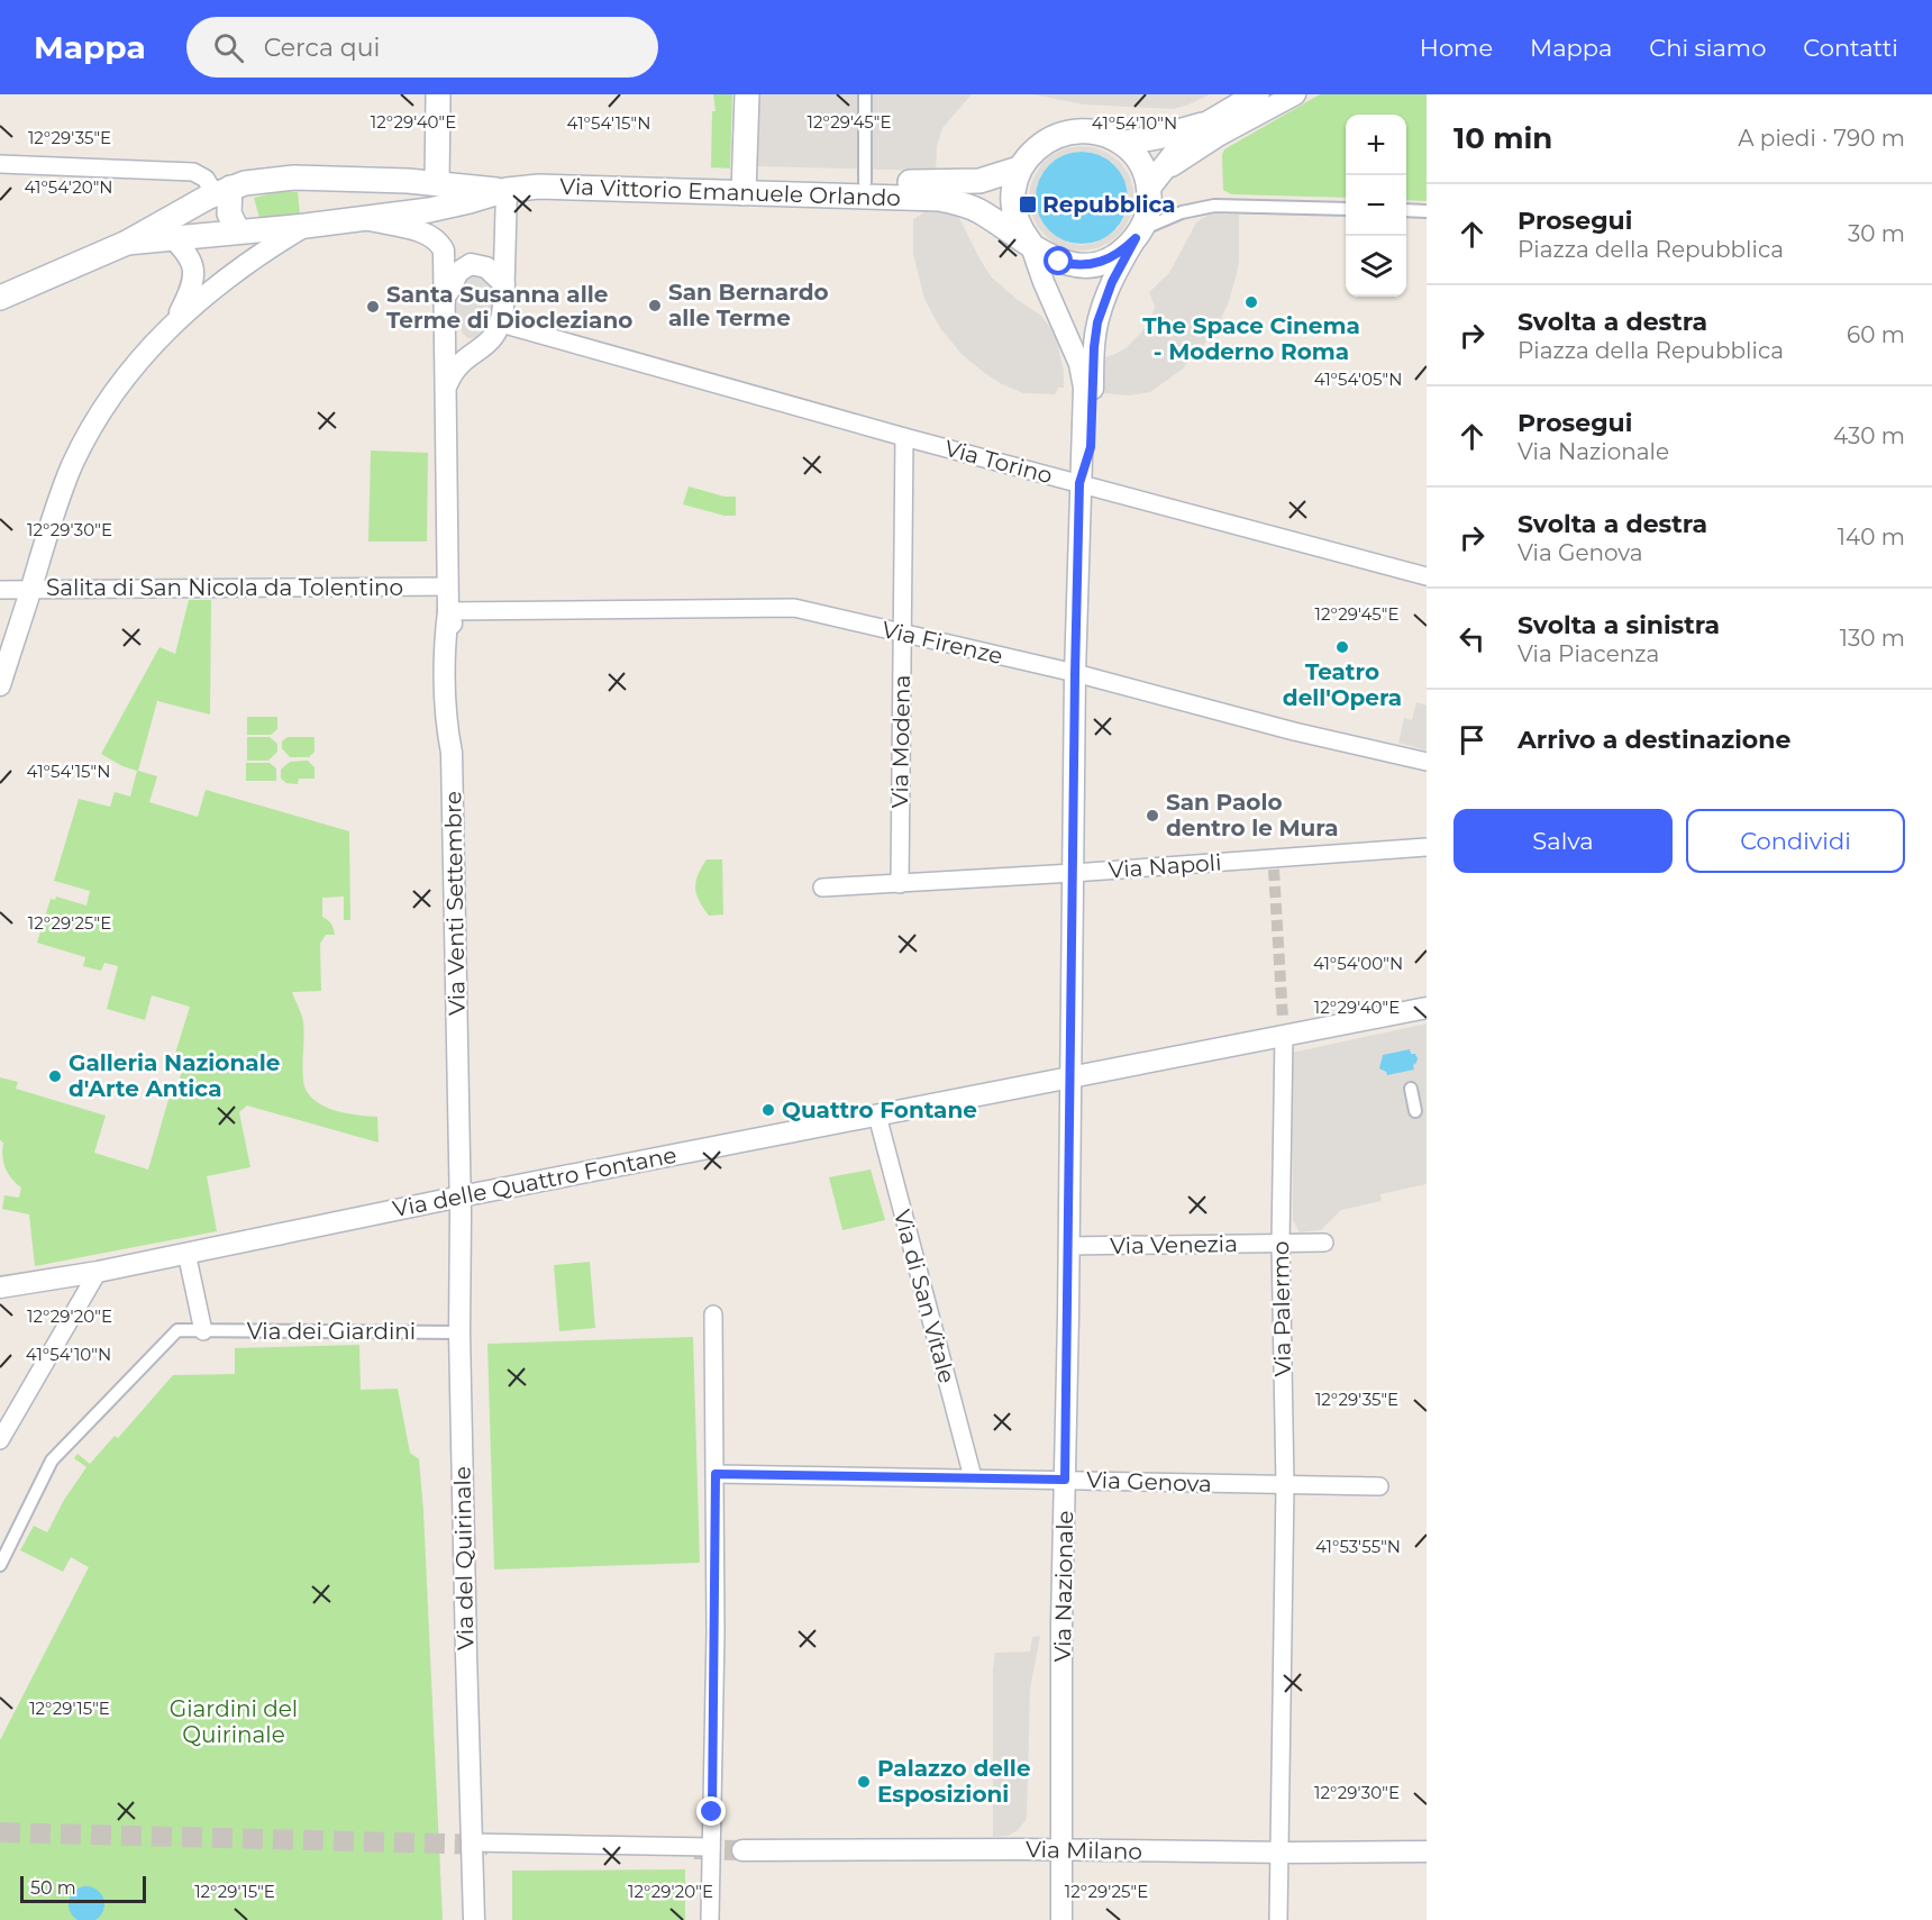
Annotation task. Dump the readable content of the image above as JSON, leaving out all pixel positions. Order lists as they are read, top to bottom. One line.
{"streets":{"main road":["Via Vittorio Emanuele Orlando"],"street":["Via Torino","Salita di San Nicola da Tolentino","Via Firenze","Via Modena","Via Napoli","Via Venti Settembre","Via delle Quattro Fontane","Via Venezia","Via di San Vitale","Via Palermo","Via dei Giardini","Via Genova","Via del Quirinale","Via Nazionale","Via Milano"]},"crossings":[["Via Torino","Via Modena"],["Via Torino","Via Nazionale"],["Via Firenze","Via Modena"],["Via Firenze","Via Venti Settembre"],["Via Firenze","Via Nazionale"],["Via Modena","Via Napoli"],["Via Napoli","Via Nazionale"],["Via Venti Settembre","Via delle Quattro Fontane"],["Via Venti Settembre","Via del Quirinale"],["Via delle Quattro Fontane","Via di San Vitale"],["Via delle Quattro Fontane","Via Palermo"],["Via delle Quattro Fontane","Via del Quirinale"],["Via delle Quattro Fontane","Via Nazionale"],["Via Venezia","Via Palermo"],["Via Venezia","Via Nazionale"],["Via di San Vitale","Via Genova"],["Via Palermo","Via Genova"],["Via Palermo","Via Milano"],["Via dei Giardini","Via del Quirinale"],["Via Genova","Via Nazionale"],["Via Nazionale","Via Milano"]],"parks":["Giardini del Quirinale"],"places":{"transit":["Repubblica"],"other":["The Space Cinema - Moderno Roma","San Bernardo alle Terme","Santa Susanna alle Terme di Diocleziano","Teatro dell'Opera","San Paolo dentro le Mura","Galleria Nazionale d'Arte Antica","Quattro Fontane","Palazzo delle Esposizioni"]},"scale_bar":"50 m","page":{"header":"Mappa","search":"Cerca qui","nav":["Home","Mappa","Chi siamo","Contatti"],"heading":["10 min","A piedi · 790 m"],"map_buttons":["+","−"],"list":[["Prosegui","Piazza della Repubblica","30 m"],["Svolta a destra","Piazza della Repubblica","60 m"],["Prosegui","Via Nazionale","430 m"],["Svolta a destra","Via Genova","140 m"],["Svolta a sinistra","Via Piacenza","130 m"],"Arrivo a destinazione"],"buttons":["Salva","Condividi"],"scale":"50 m"},"coordinates":["12°29'40\"E","12°29'45\"E","41°54'15\"N","41°54'10\"N","12°29'35\"E","41°54'20\"N","41°54'05\"N","12°29'30\"E","12°29'25\"E","41°54'00\"N","12°29'20\"E","41°53'55\"N","12°29'15\"E"]}
